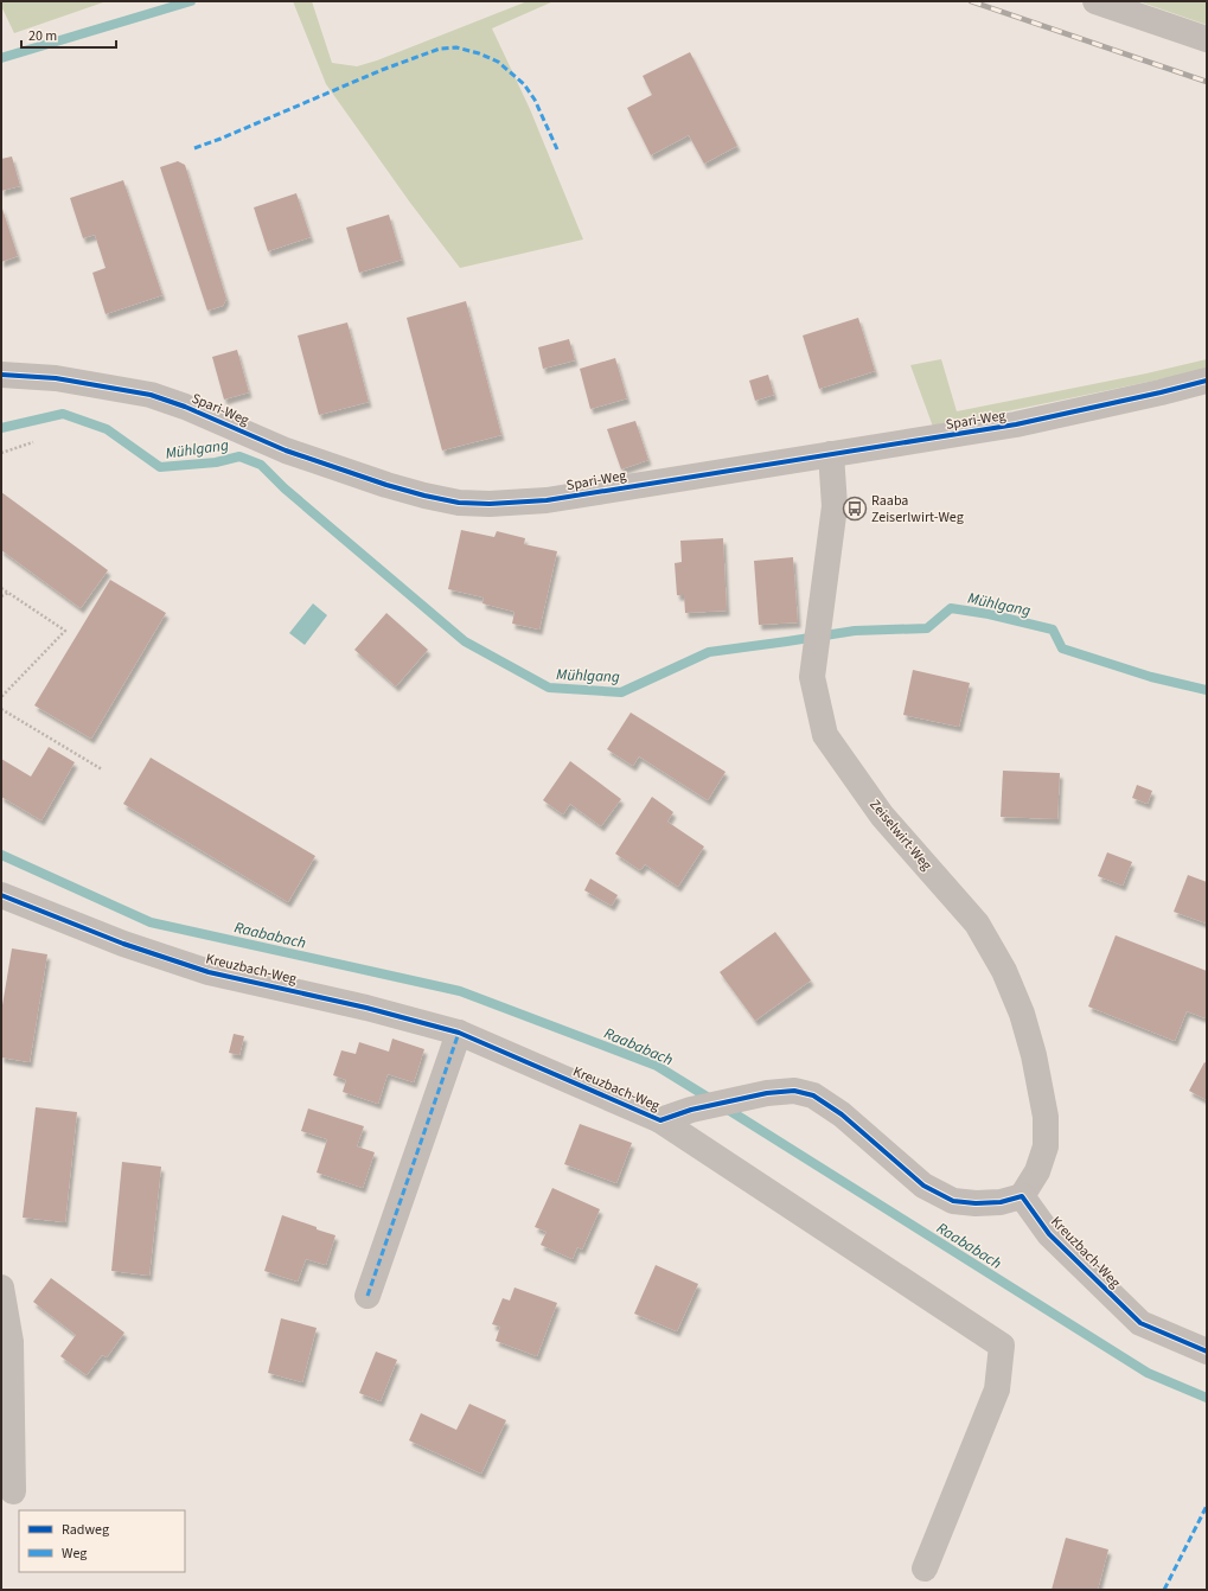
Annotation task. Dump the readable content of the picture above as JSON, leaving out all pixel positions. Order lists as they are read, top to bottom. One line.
{"streets":{"street":["Spari-Weg","Zeiselwirt-Weg","Kreuzbach-Weg"]},"crossings":[["Spari-Weg","Zeiselwirt-Weg"],["Zeiselwirt-Weg","Kreuzbach-Weg"]],"water":["Mühlgang","Raababach"],"places":{"bus stop":["Raaba Zeiserlwirt-Weg"]},"legend":["Radweg","Weg"],"scale_bar":"20 m"}
